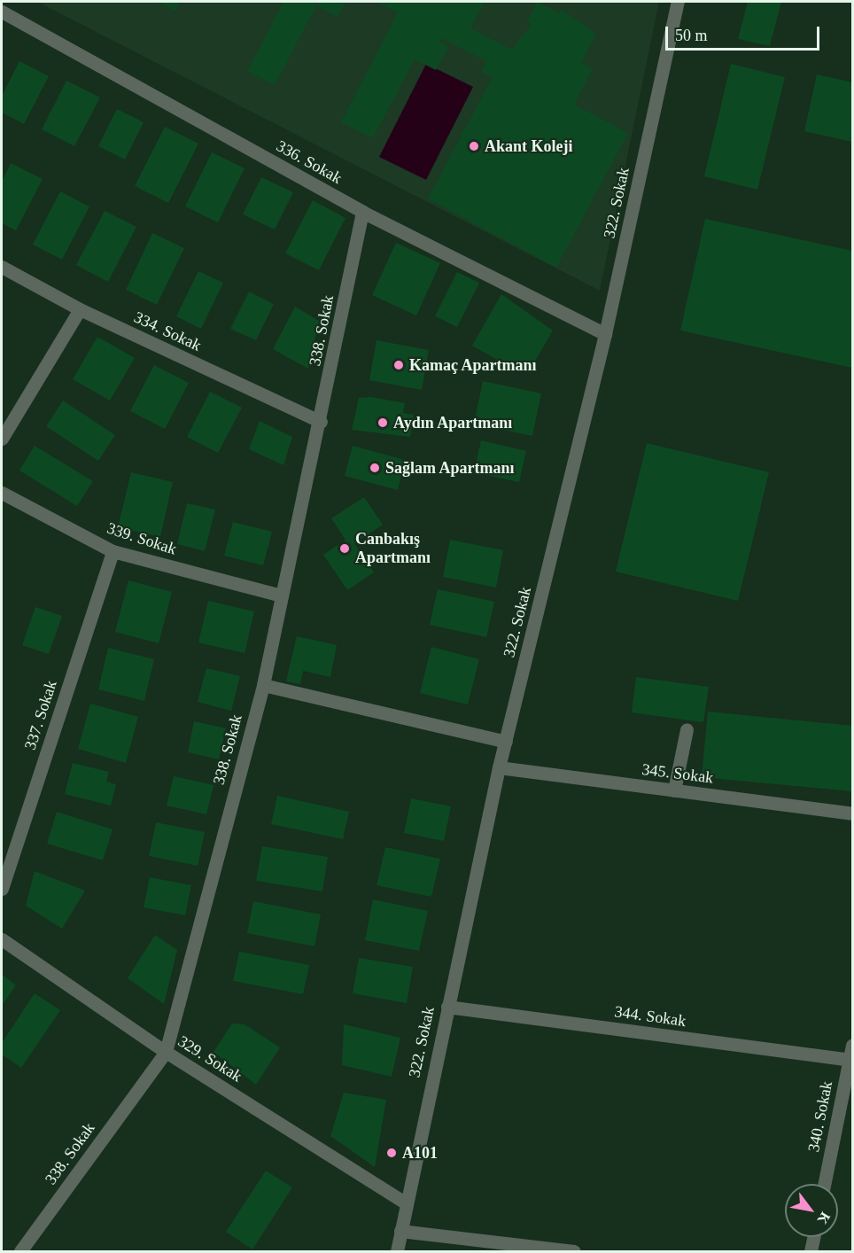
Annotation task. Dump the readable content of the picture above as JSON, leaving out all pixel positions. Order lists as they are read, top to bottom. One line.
{"streets":{"street":["336. Sokak","322. Sokak","338. Sokak","334. Sokak","339. Sokak","337. Sokak","345. Sokak","344. Sokak","329. Sokak","340. Sokak"]},"crossings":[["336. Sokak","322. Sokak"],["336. Sokak","338. Sokak"],["322. Sokak","345. Sokak"],["322. Sokak","344. Sokak"],["322. Sokak","329. Sokak"],["338. Sokak","334. Sokak"],["338. Sokak","339. Sokak"],["338. Sokak","329. Sokak"],["339. Sokak","337. Sokak"],["344. Sokak","340. Sokak"]],"places":["Akant Koleji","Kamaç Apartmanı","Aydın Apartmanı","Sağlam Apartmanı","Canbakış Apartmanı","A101"],"scale_bar":"50 m","north":"bottom right"}
